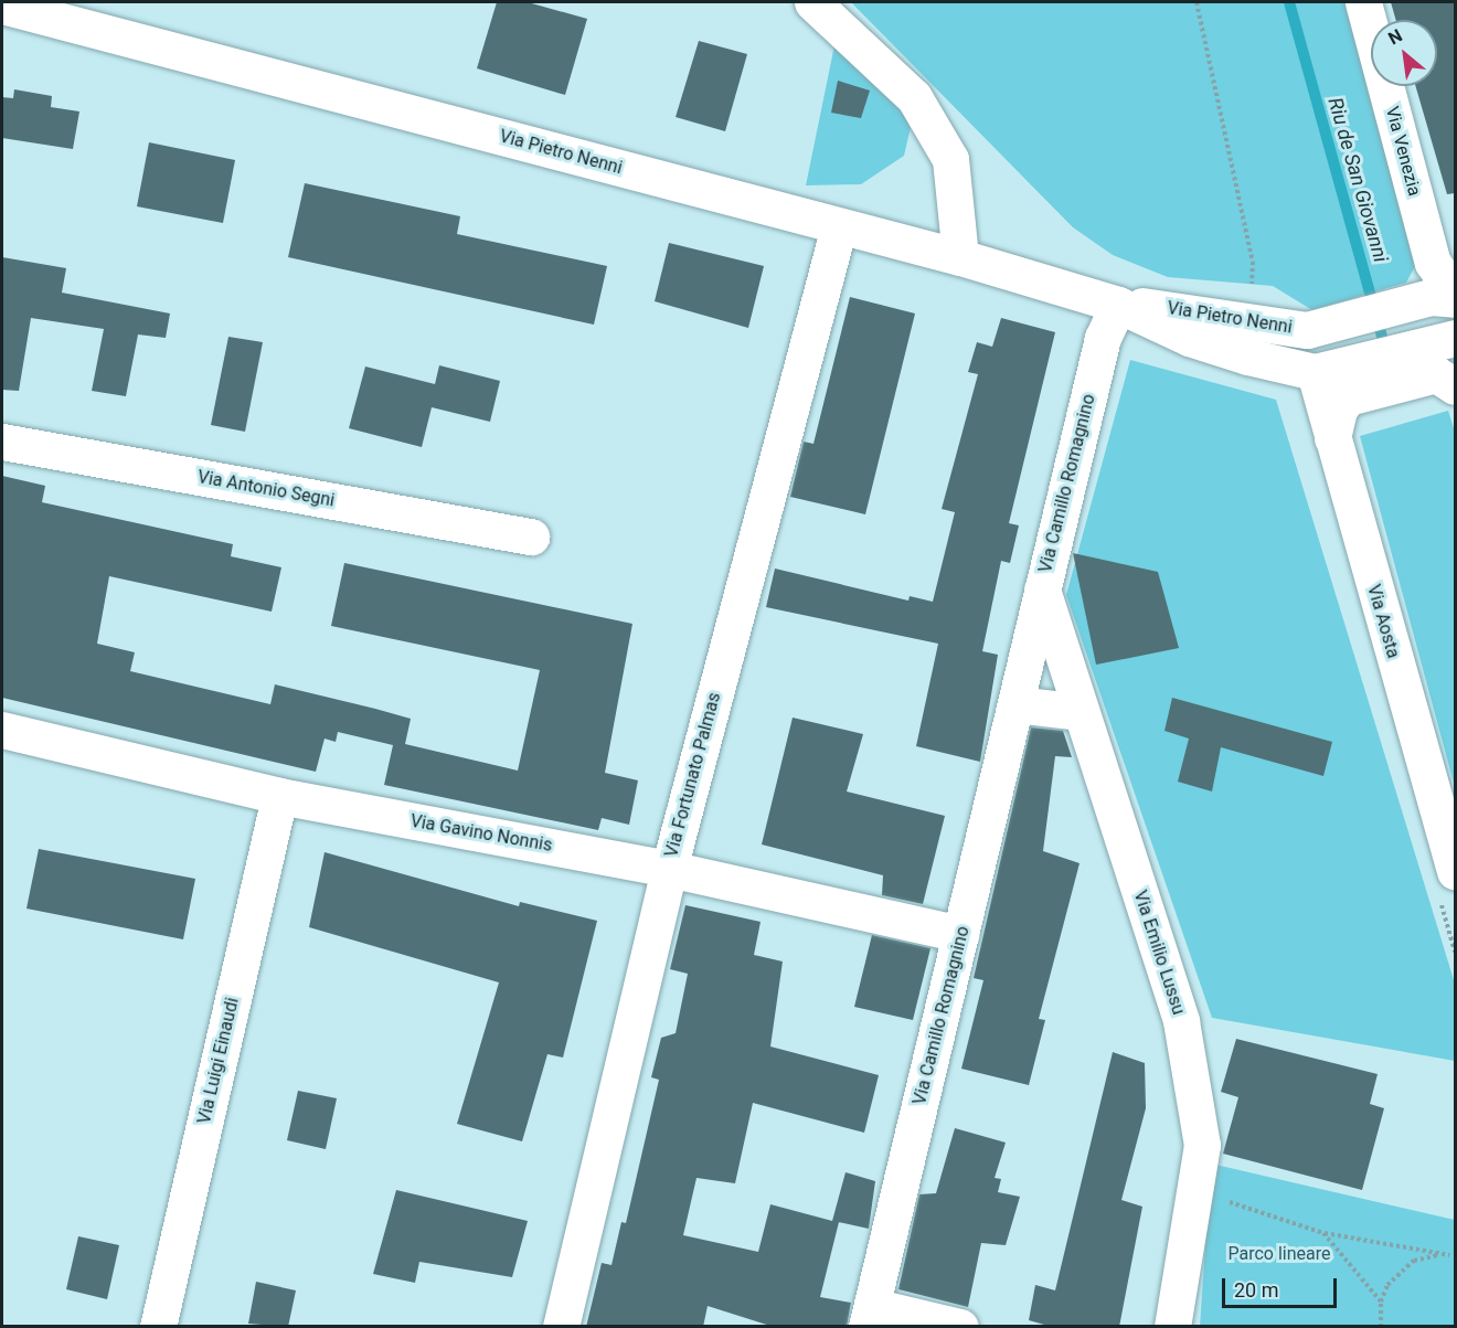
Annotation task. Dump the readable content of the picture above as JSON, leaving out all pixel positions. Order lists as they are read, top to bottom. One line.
{"streets":{"street":["Via Venezia","Via Pietro Nenni","Via Camillo Romagnino","Via Antonio Segni","Via Aosta","Via Fortunato Palmas","Via Gavino Nonnis","Via Emilio Lussu","Via Luigi Einaudi"]},"crossings":[["Via Venezia","Via Pietro Nenni"],["Via Pietro Nenni","Via Camillo Romagnino"],["Via Pietro Nenni","Via Aosta"],["Via Pietro Nenni","Via Fortunato Palmas"],["Via Camillo Romagnino","Via Gavino Nonnis"],["Via Camillo Romagnino","Via Emilio Lussu"],["Via Fortunato Palmas","Via Gavino Nonnis"],["Via Gavino Nonnis","Via Luigi Einaudi"]],"water":["Riu de San Giovanni"],"parks":["Parco lineare"],"scale_bar":"20 m","north":"top left"}
